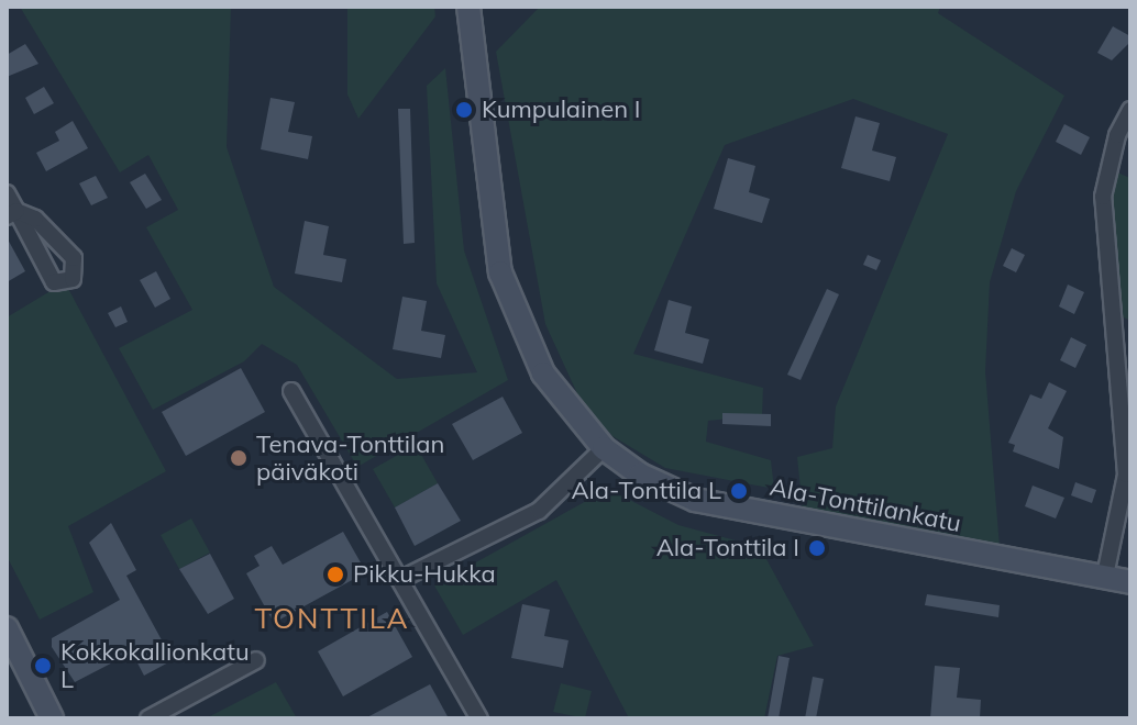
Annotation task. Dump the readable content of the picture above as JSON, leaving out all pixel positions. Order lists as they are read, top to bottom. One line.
{"streets":{"street":["Ala-Tonttilankatu"]},"districts":["TONTTILA"],"places":["Kumpulainen I","Tenava-Tonttilan päiväkoti","Ala-Tonttila L","Ala-Tonttila I","Pikku-Hukka","Kokkokallionkatu L"]}
